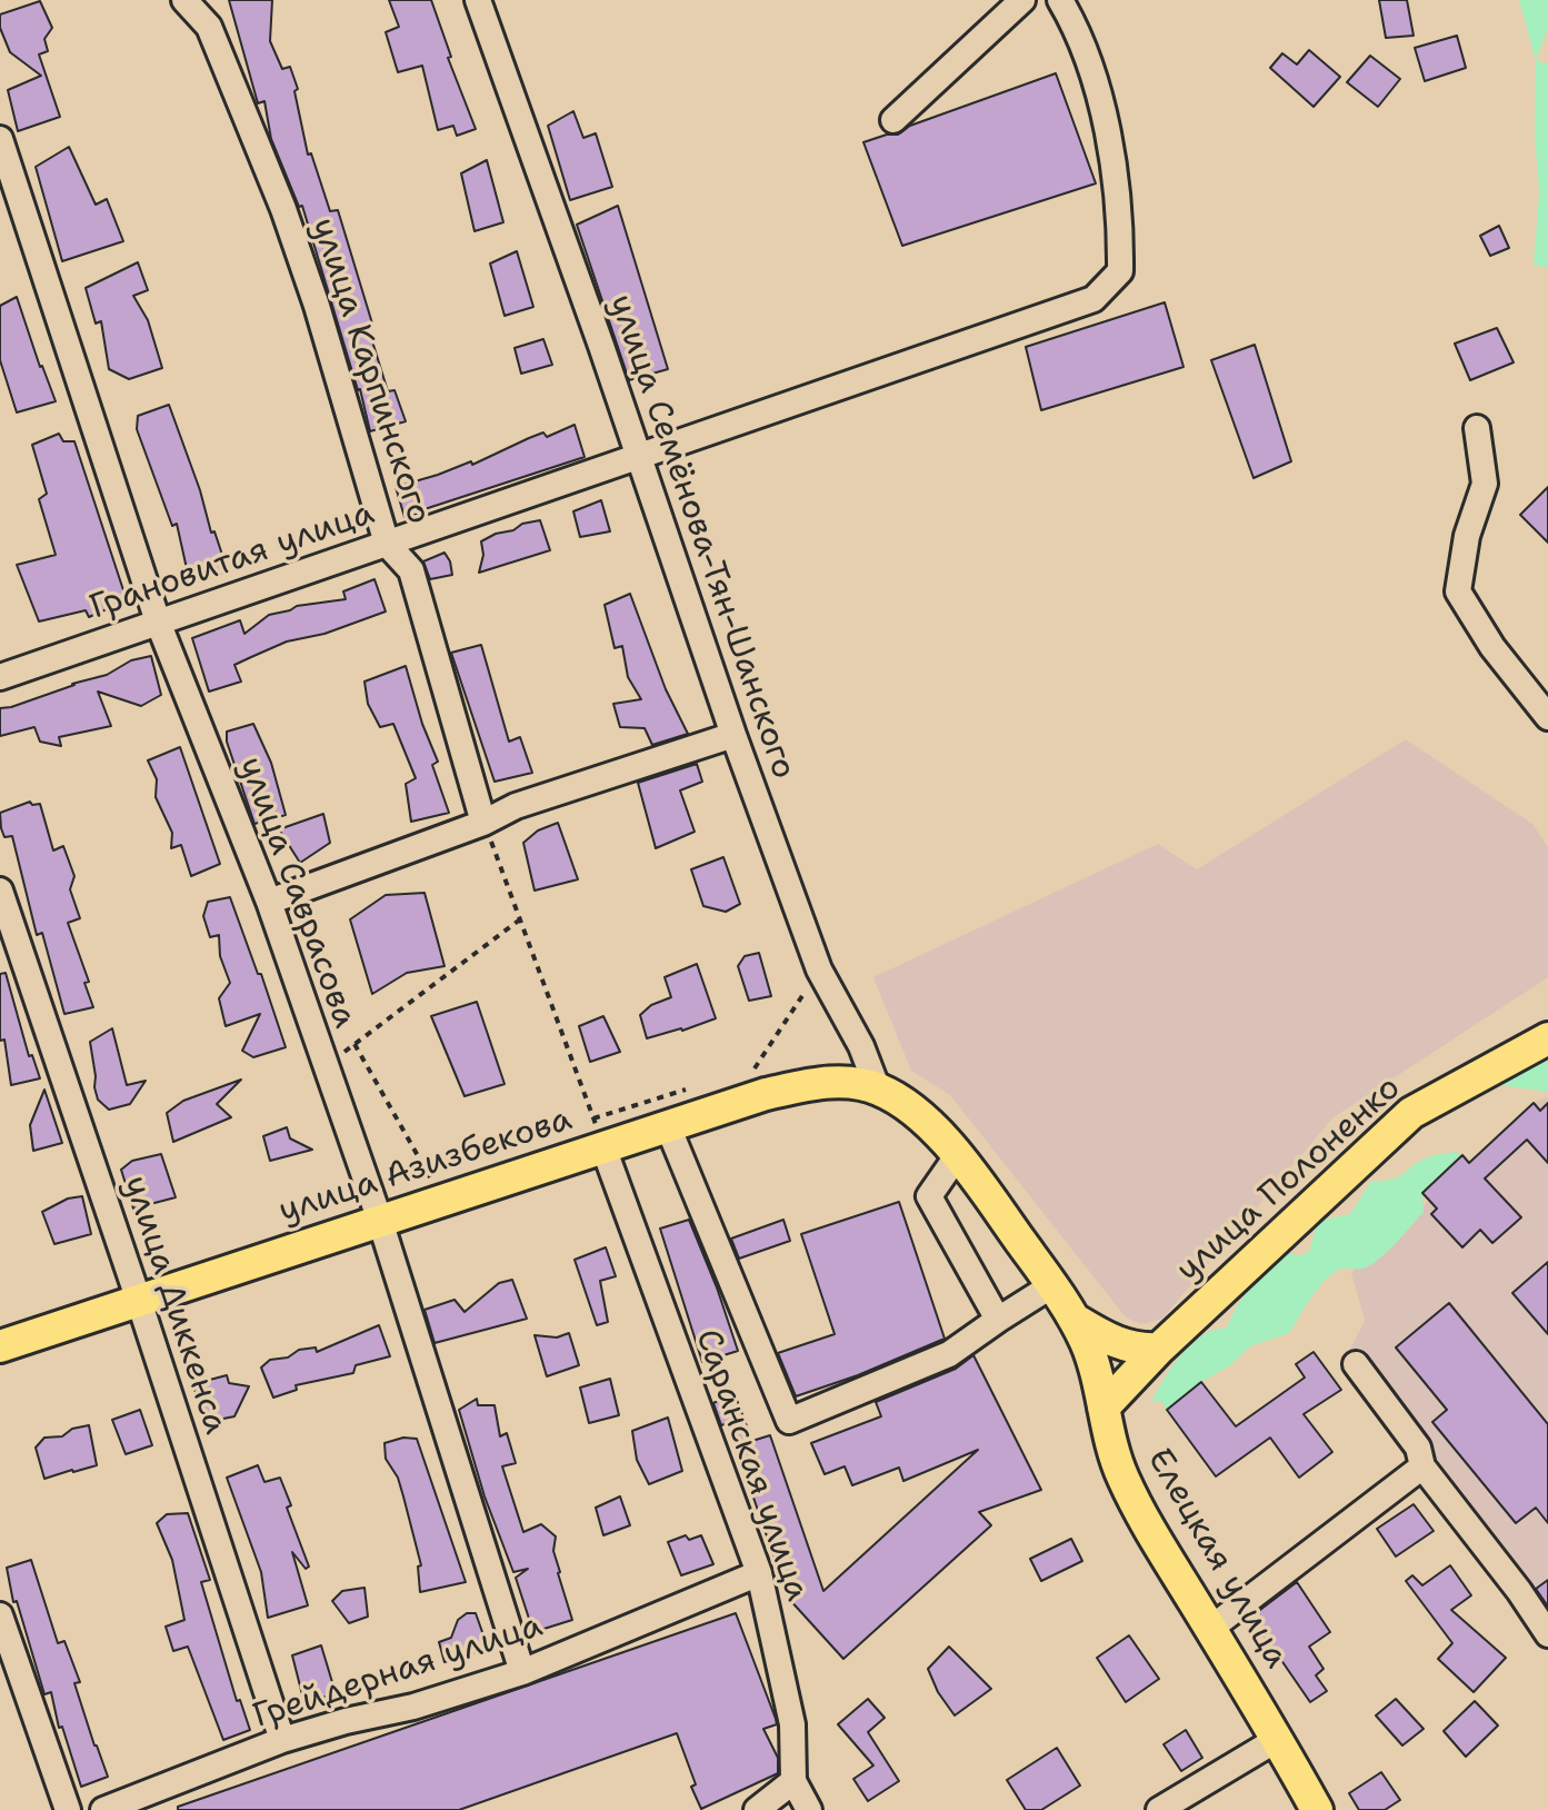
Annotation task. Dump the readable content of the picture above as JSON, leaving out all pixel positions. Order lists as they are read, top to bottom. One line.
{"streets":{"main road":["улица Азизбекова","улица Полоненко","Елецкая улица"],"street":["улица Карпинского","улица Семёнова-Тян-Шанского","Грановитая улица","улица Саврасова","улица Диккенса","Саранская улица","Грейдерная улица"]},"crossings":[["улица Карпинского","Грановитая улица"],["улица Семёнова-Тян-Шанского","Грановитая улица"],["улица Семёнова-Тян-Шанского","улица Азизбекова"],["улица Семёнова-Тян-Шанского","Елецкая улица"],["Грановитая улица","улица Саврасова"],["улица Саврасова","улица Азизбекова"],["улица Саврасова","Грейдерная улица"],["улица Азизбекова","улица Диккенса"],["улица Азизбекова","Саранская улица"],["улица Азизбекова","Елецкая улица"],["улица Полоненко","Елецкая улица"],["улица Диккенса","Грейдерная улица"],["Саранская улица","Грейдерная улица"]]}
